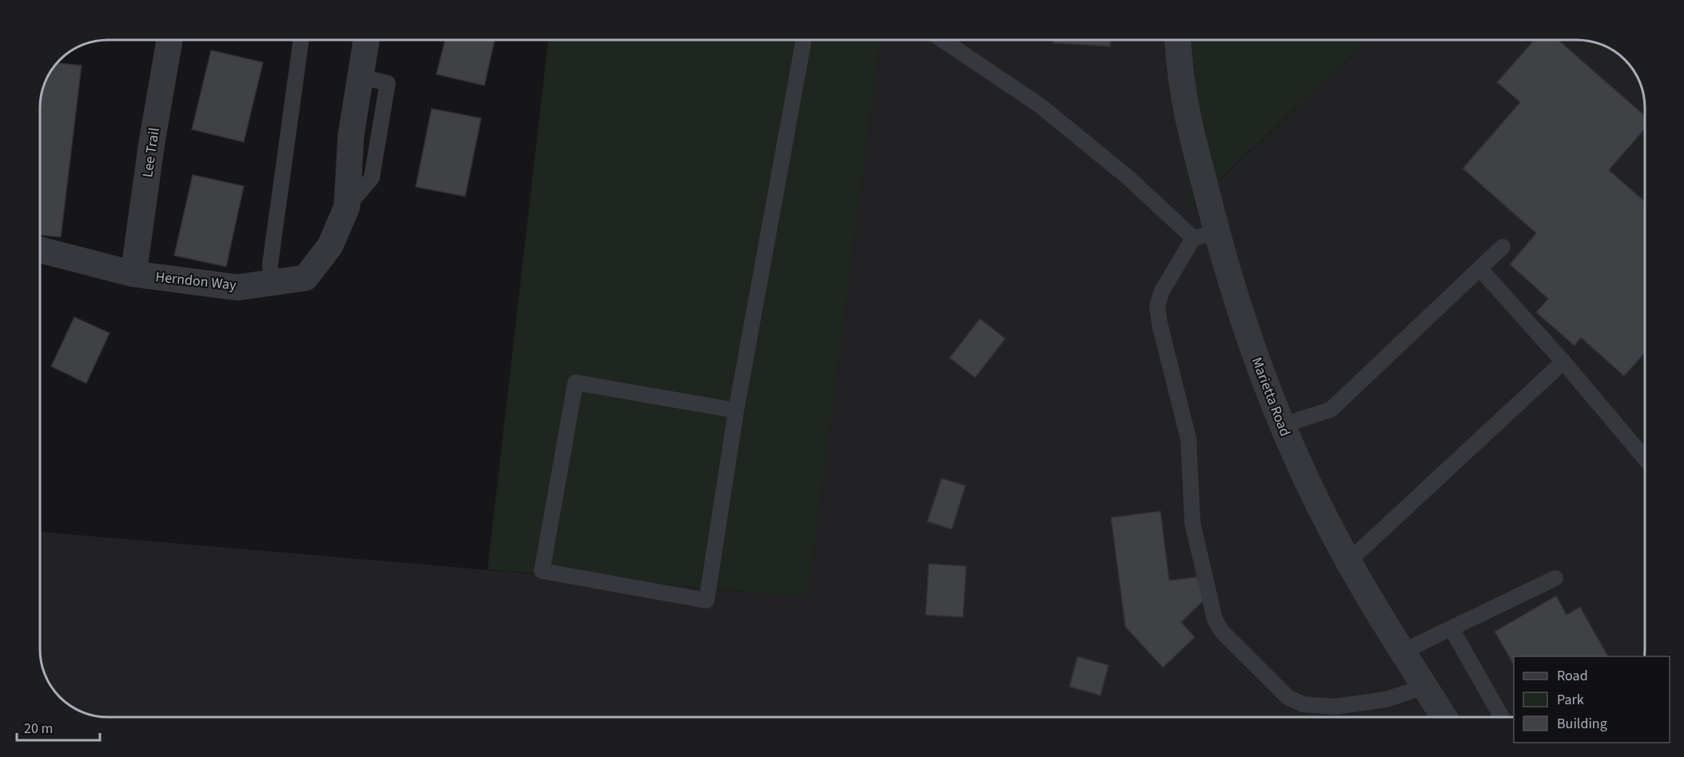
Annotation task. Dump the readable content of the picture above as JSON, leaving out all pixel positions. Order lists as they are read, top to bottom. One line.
{"streets":{"street":["Lee Trail","Herndon Way","Marietta Road"]},"crossings":[["Lee Trail","Herndon Way"]],"legend":["Road","Park","Building"],"scale_bar":"20 m"}
